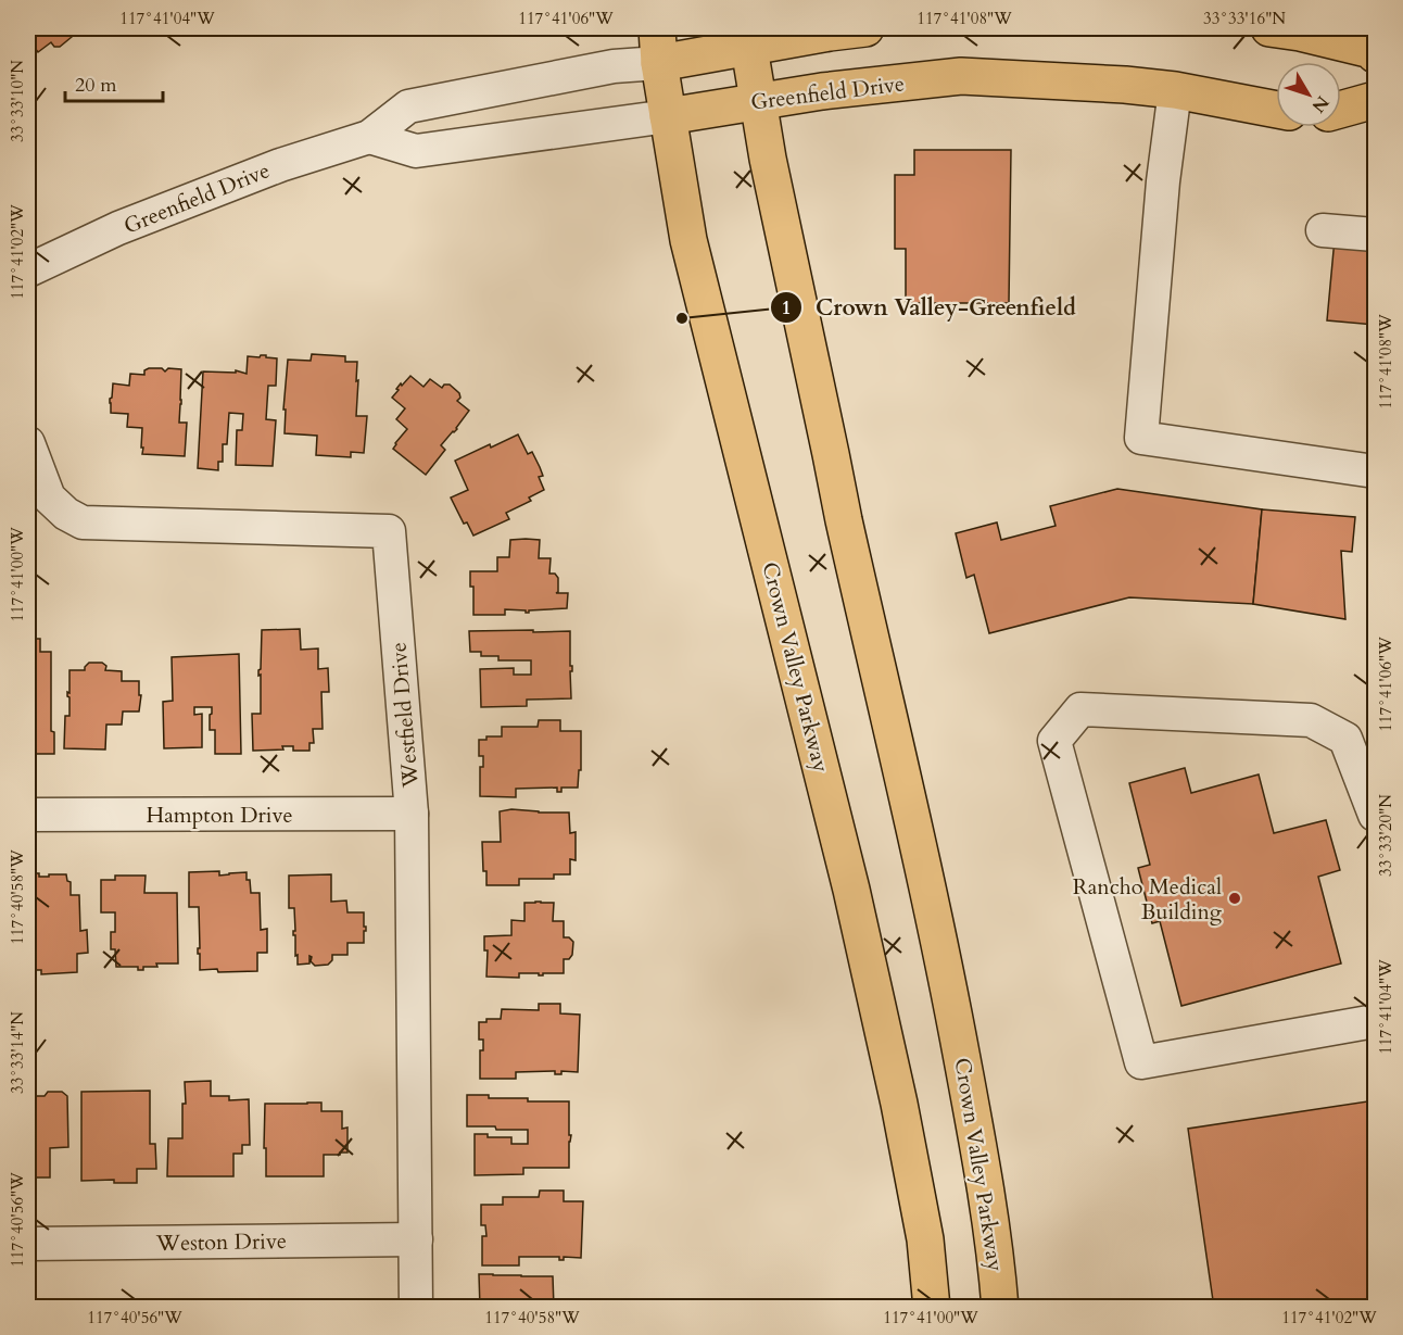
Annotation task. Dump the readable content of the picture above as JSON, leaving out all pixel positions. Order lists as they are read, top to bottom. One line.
{"streets":{"main road":["Greenfield Drive","Crown Valley Parkway"],"street":["Westfield Drive","Hampton Drive","Weston Drive"]},"crossings":[["Greenfield Drive","Crown Valley Parkway"],["Westfield Drive","Hampton Drive"],["Westfield Drive","Weston Drive"]],"places":["Crown Valley-Greenfield","Rancho Medical Building"],"scale_bar":"20 m","north":"bottom right","coordinates":["117°41'04\"W","117°41'06\"W","117°41'08\"W","33°33'16\"N","33°33'10\"N","117°41'02\"W","117°41'00\"W","33°33'20\"N","117°40'58\"W","33°33'14\"N","117°40'56\"W"]}
